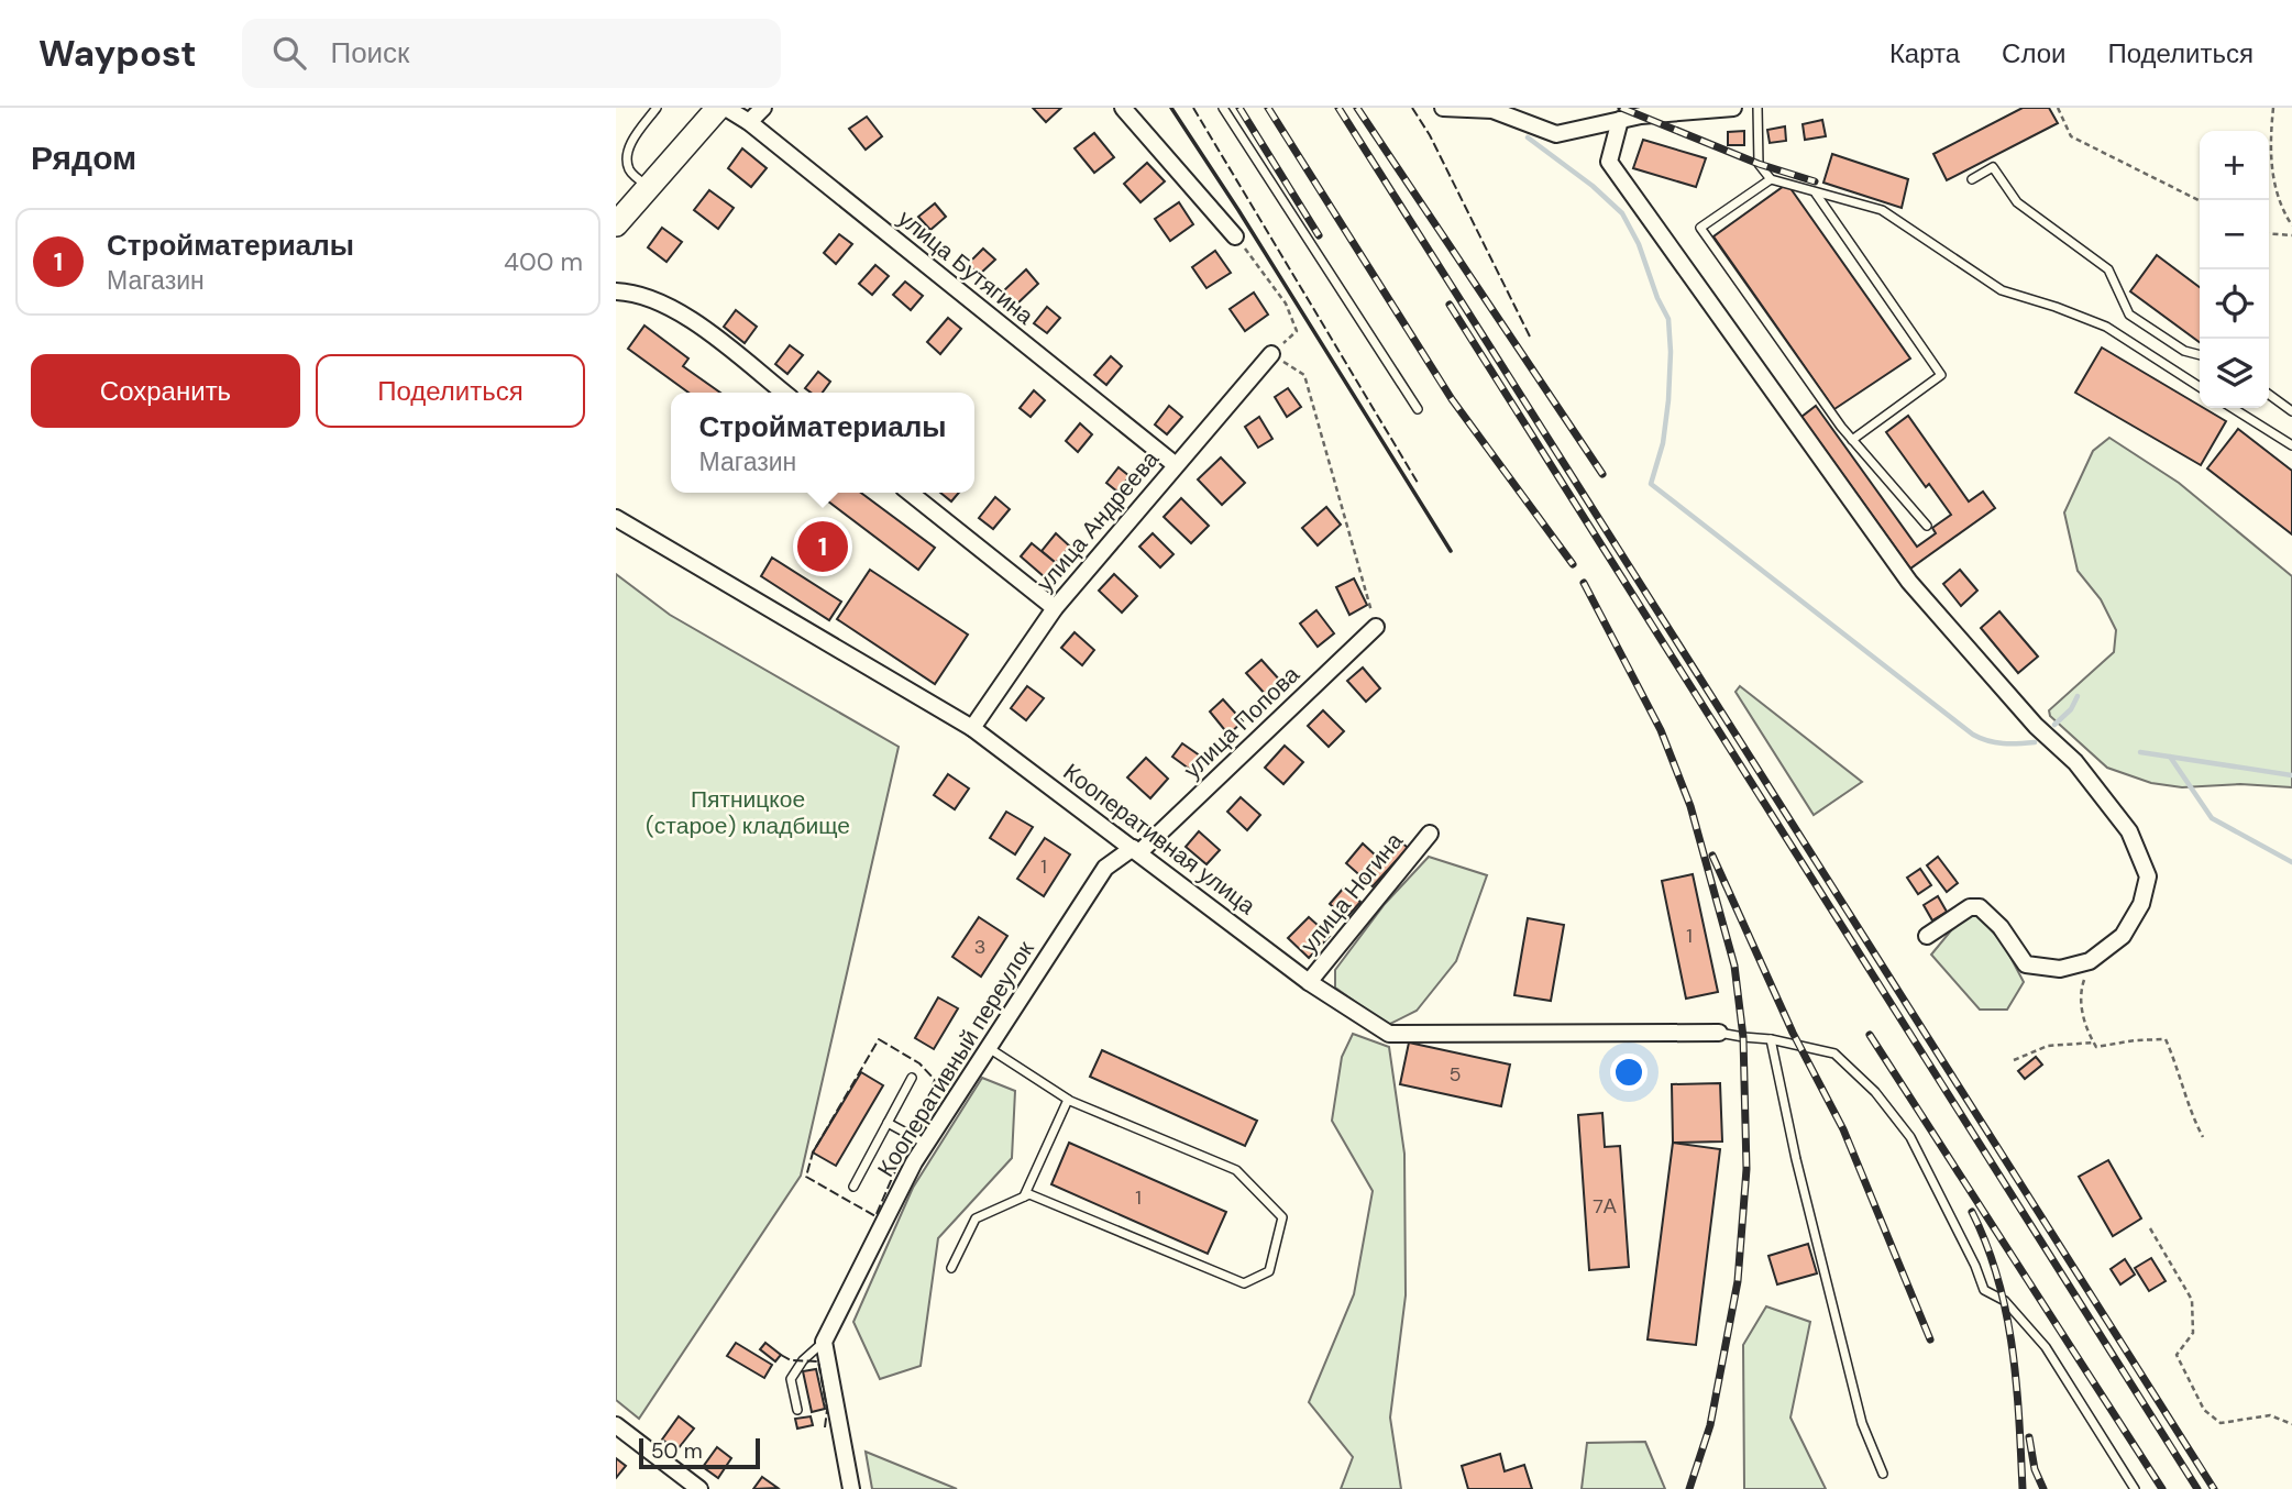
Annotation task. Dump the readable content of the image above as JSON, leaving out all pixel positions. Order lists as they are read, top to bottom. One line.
{"streets":{"street":["улица Бутягина","улица Андреева","улица Попова","Кооперативная улица","улица Ногина","Кооперативный переулок"]},"crossings":[["улица Бутягина","улица Андреева"],["улица Андреева","Кооперативная улица"],["улица Попова","Кооперативная улица"],["улица Попова","Кооперативный переулок"],["Кооперативная улица","улица Ногина"],["Кооперативная улица","Кооперативный переулок"]],"parks":["Пятницкое (старое) кладбище"],"house_numbers":["1","1","3","5","1","7А"],"scale_bar":"50 m","page":{"header":"Waypost","search":"Поиск","nav":["Карта","Слои","Поделиться"],"heading":"Рядом","map_buttons":["+","−"],"list":[{"mark":"1","name":"Стройматериалы","note":"Магазин","value":"400 m"}],"buttons":["Сохранить","Поделиться"],"popup":["Стройматериалы","Магазин"],"pins":"1","scale":"50 m"}}
